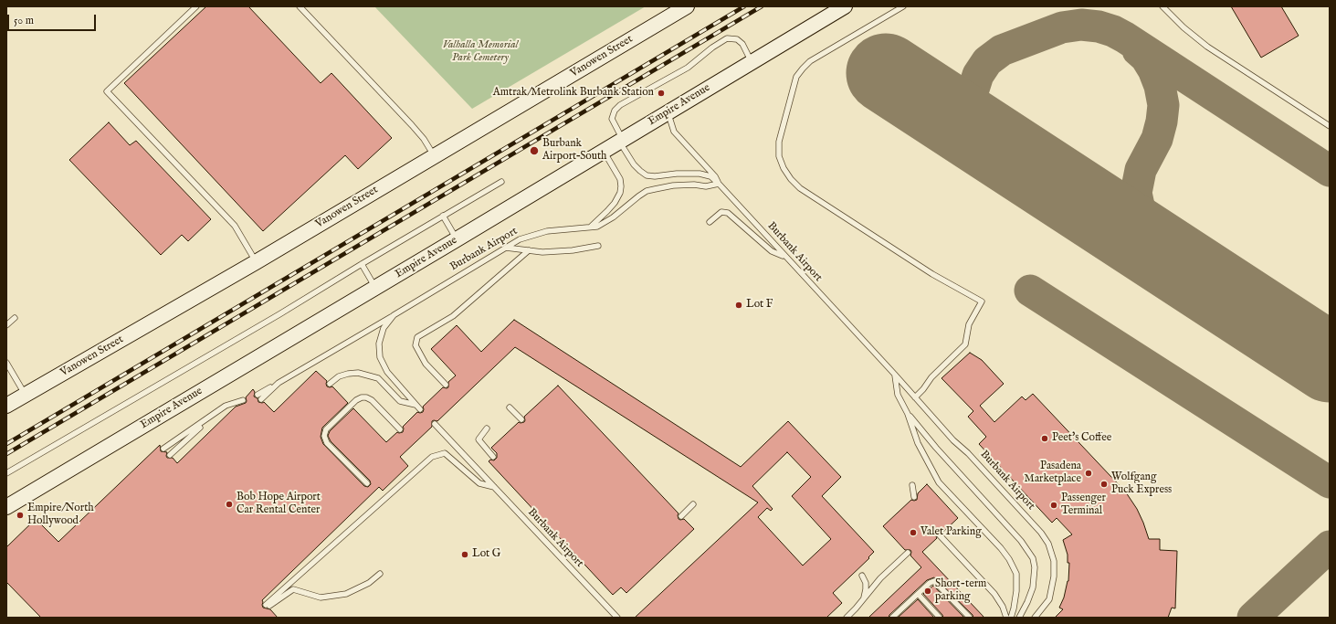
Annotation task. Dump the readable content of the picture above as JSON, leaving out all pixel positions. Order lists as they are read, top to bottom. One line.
{"streets":{"main road":["Vanowen Street","Empire Avenue"],"lane":["Burbank Airport"]},"parks":["Valhalla Memorial Park Cemetery"],"places":["Amtrak/Metrolink Burbank Station","Burbank Airport–South","Lot F","Peet's Coffee","Pasadena Marketplace","Wolfgang Puck Express","Bob Hope Airport Car Rental Center","Passenger Terminal","Empire/North Hollywood","Valet Parking","Lot G","Short-term parking"],"scale_bar":"50 m"}
